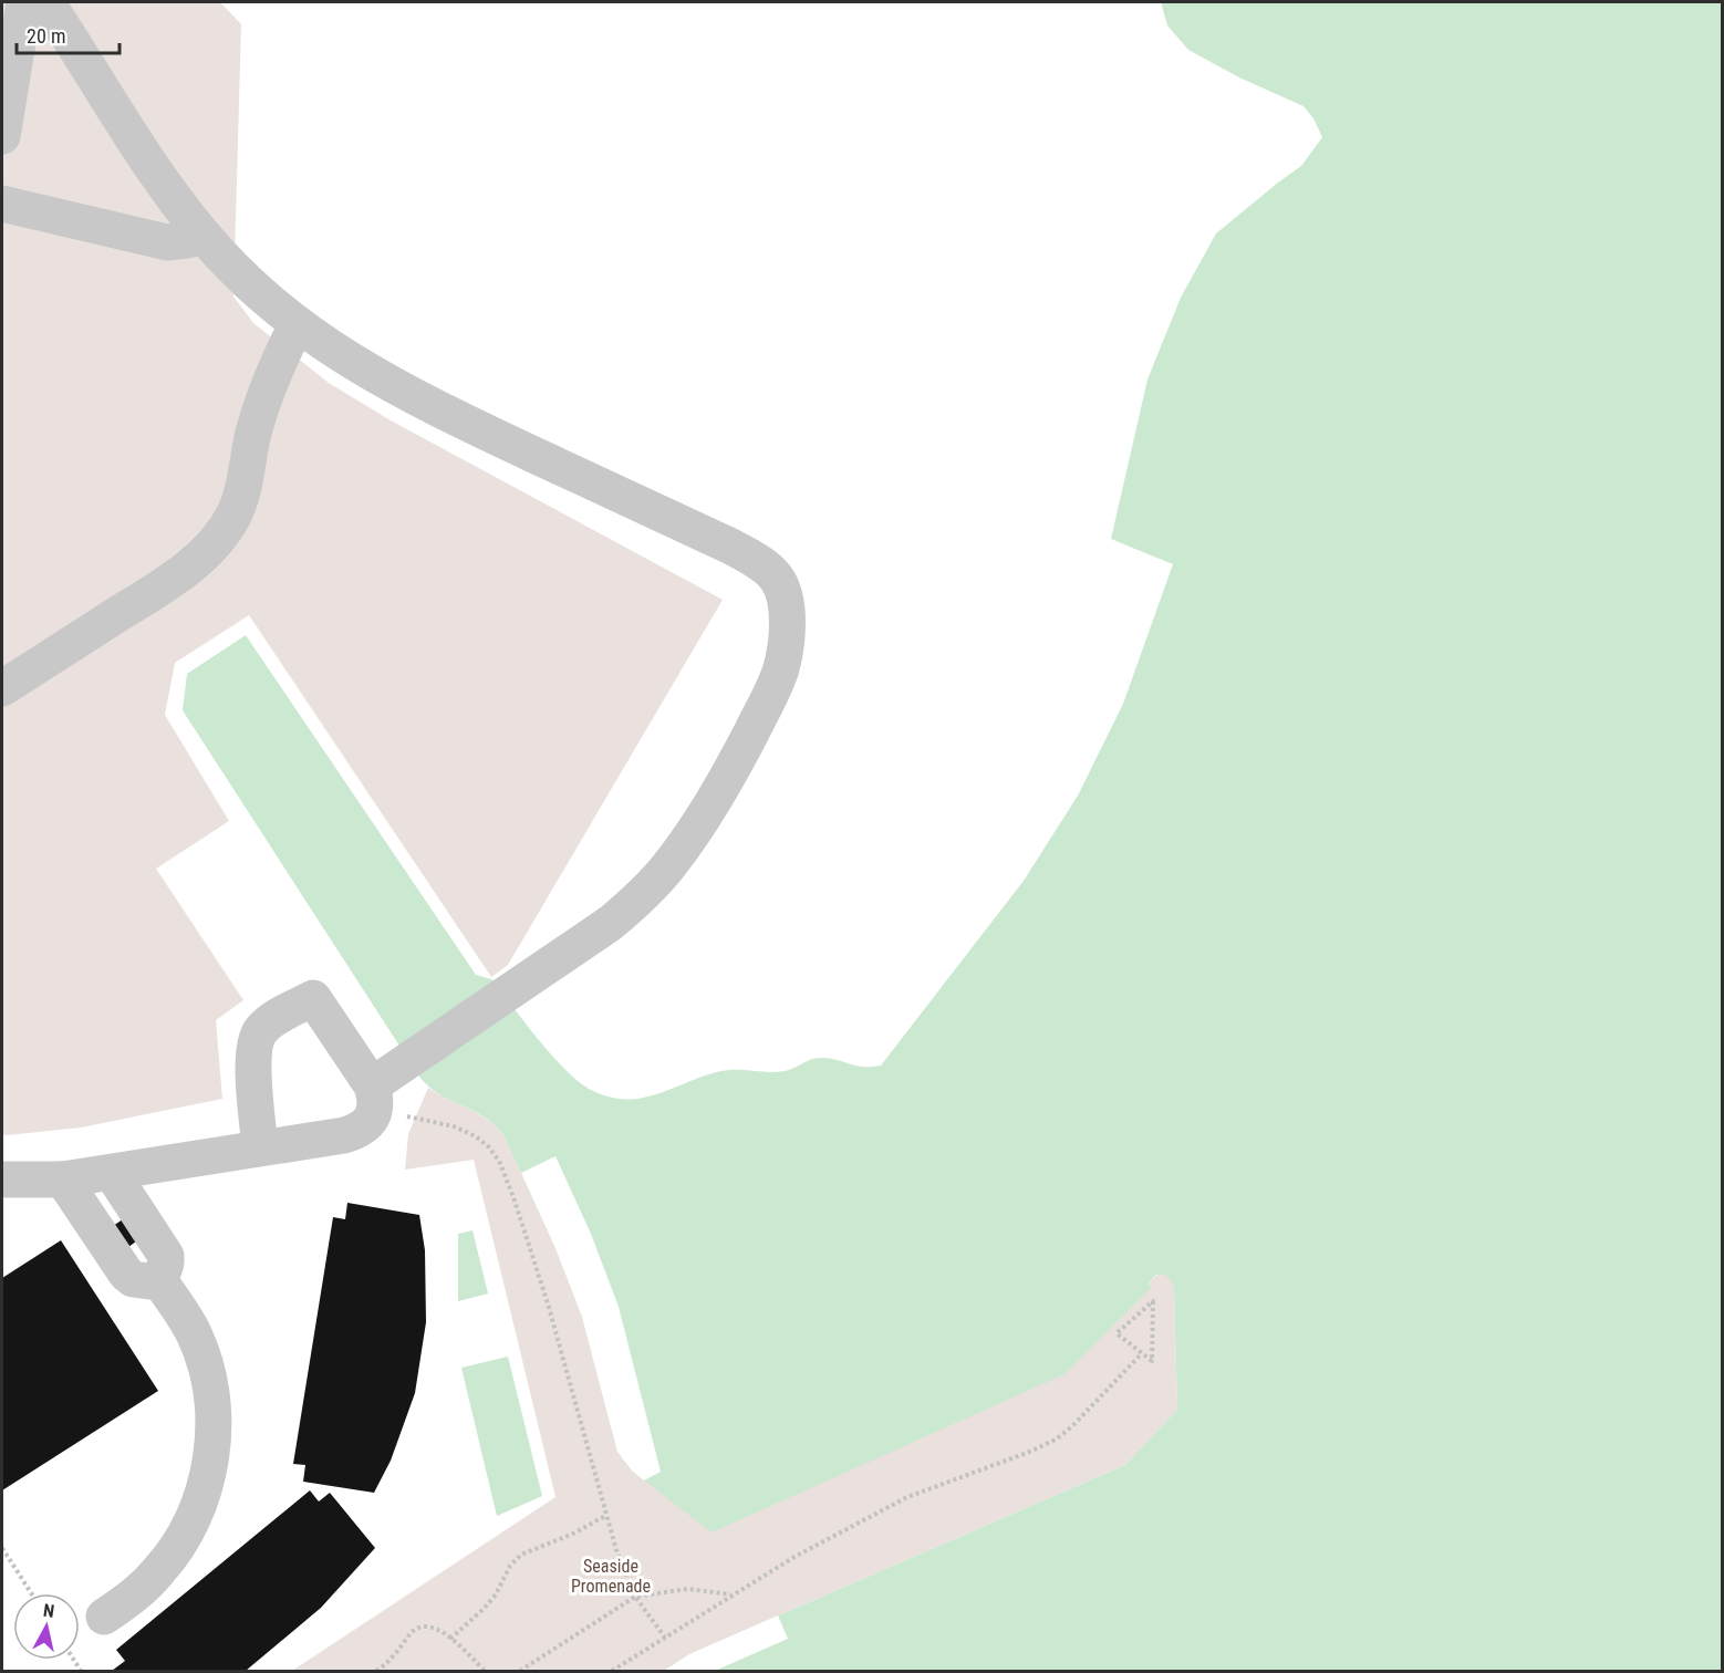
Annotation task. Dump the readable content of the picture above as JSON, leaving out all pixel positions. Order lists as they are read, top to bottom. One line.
{"parks":["Seaside Promenade"],"scale_bar":"20 m","north":"top"}
